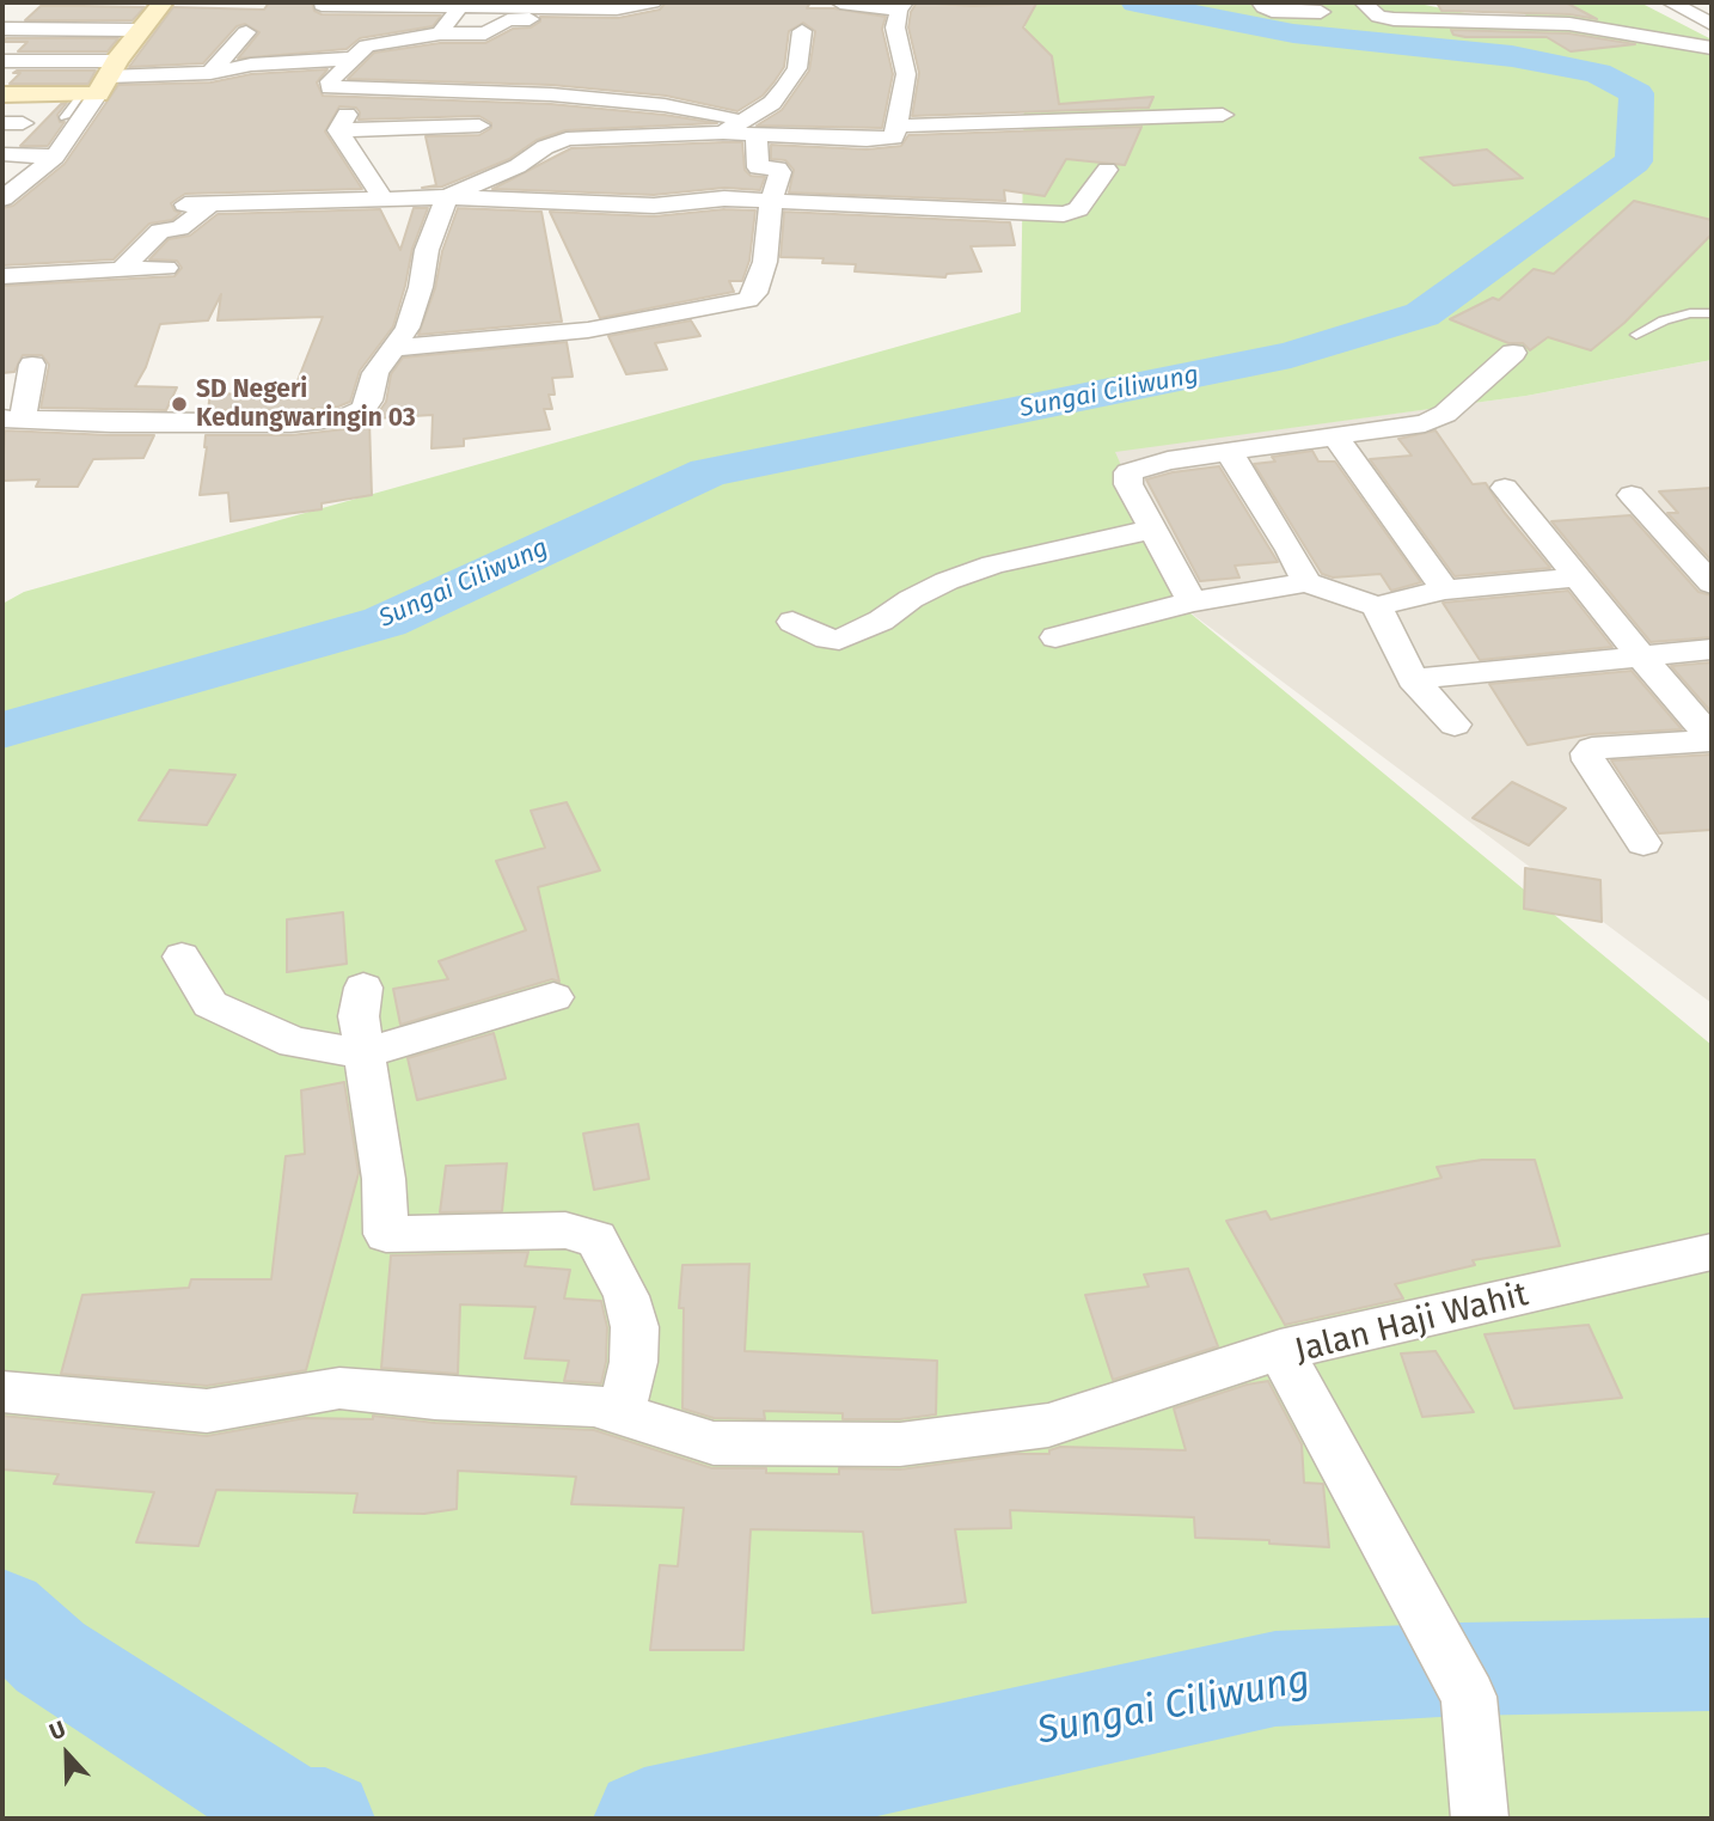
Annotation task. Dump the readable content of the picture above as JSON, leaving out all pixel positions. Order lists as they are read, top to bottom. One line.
{"streets":{"street":["Jalan Haji Wahit"]},"water":["Sungai Ciliwung"],"places":["SD Negeri Kedungwaringin 03"],"north":"top"}
